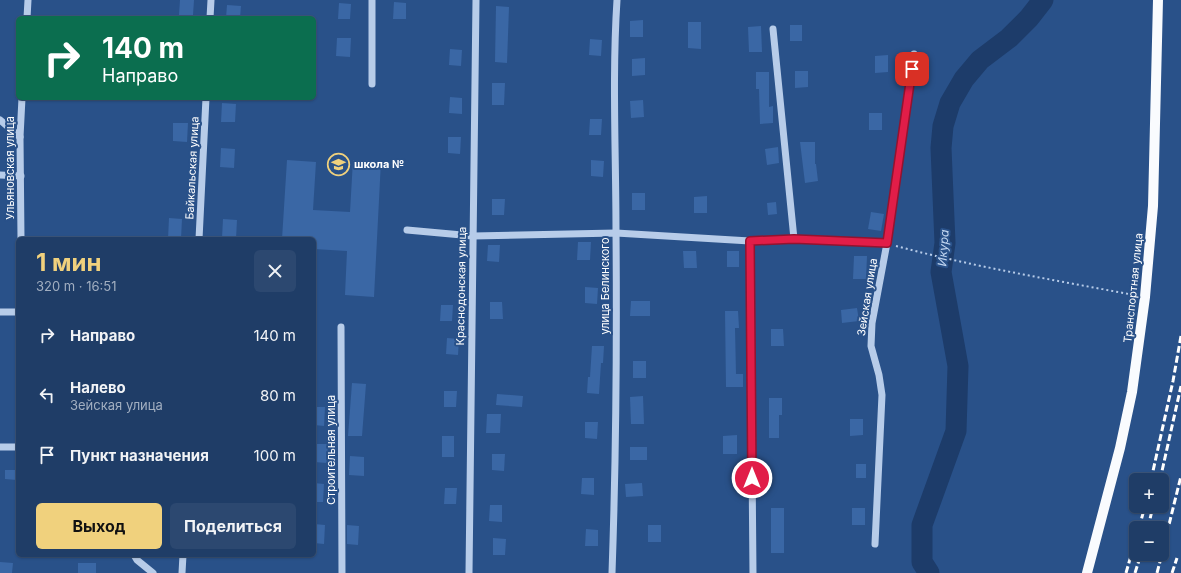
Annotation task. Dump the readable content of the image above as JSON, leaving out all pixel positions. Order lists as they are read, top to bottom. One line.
{"streets":{"main road":["Транспортная улица"],"street":["Ульяновская улица","Байкальская улица","Краснодонская улица","улица Белинского","Зейская улица","Строительная улица"]},"water":["Икура"],"places":{"school or university":["школа №"]},"page":{"turn":["140 m","Направо"],"heading":["1 мин","320 m · 16:51"],"list":[{"name":"Направо","value":"140 m"},{"name":"Налево","note":"Зейская улица","value":"80 m"},{"name":"Пункт назначения","value":"100 m"}],"map_buttons":["+","−"],"buttons":["Выход","Поделиться"]}}
